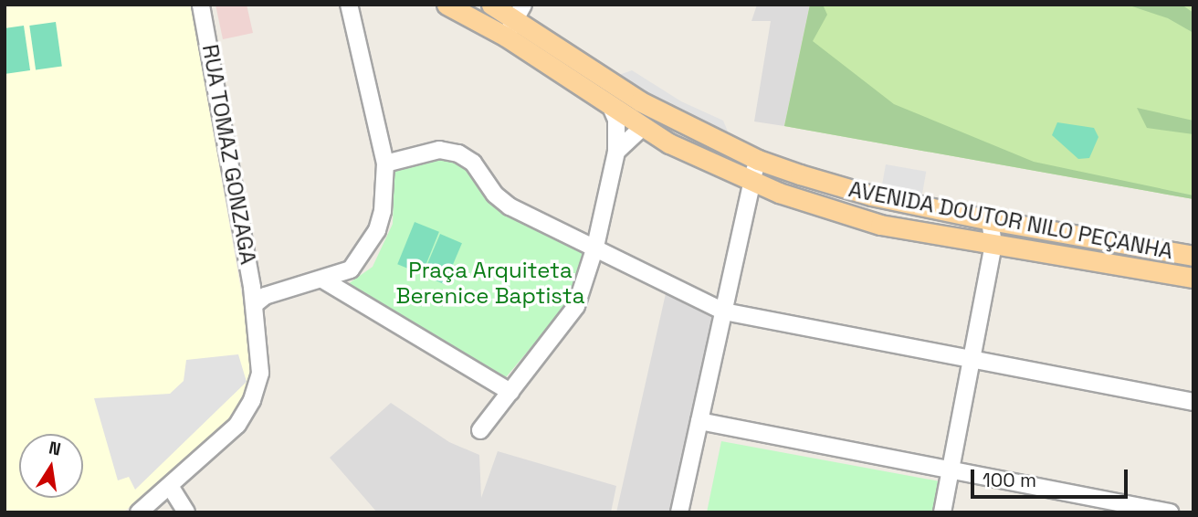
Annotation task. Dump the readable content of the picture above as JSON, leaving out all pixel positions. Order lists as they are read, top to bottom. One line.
{"streets":{"main road":["AVENIDA DOUTOR NILO PEÇANHA"],"street":["RUA TOMAZ GONZAGA"]},"parks":["Praça Arquiteta Berenice Baptista"],"scale_bar":"100 m","north":"top"}
